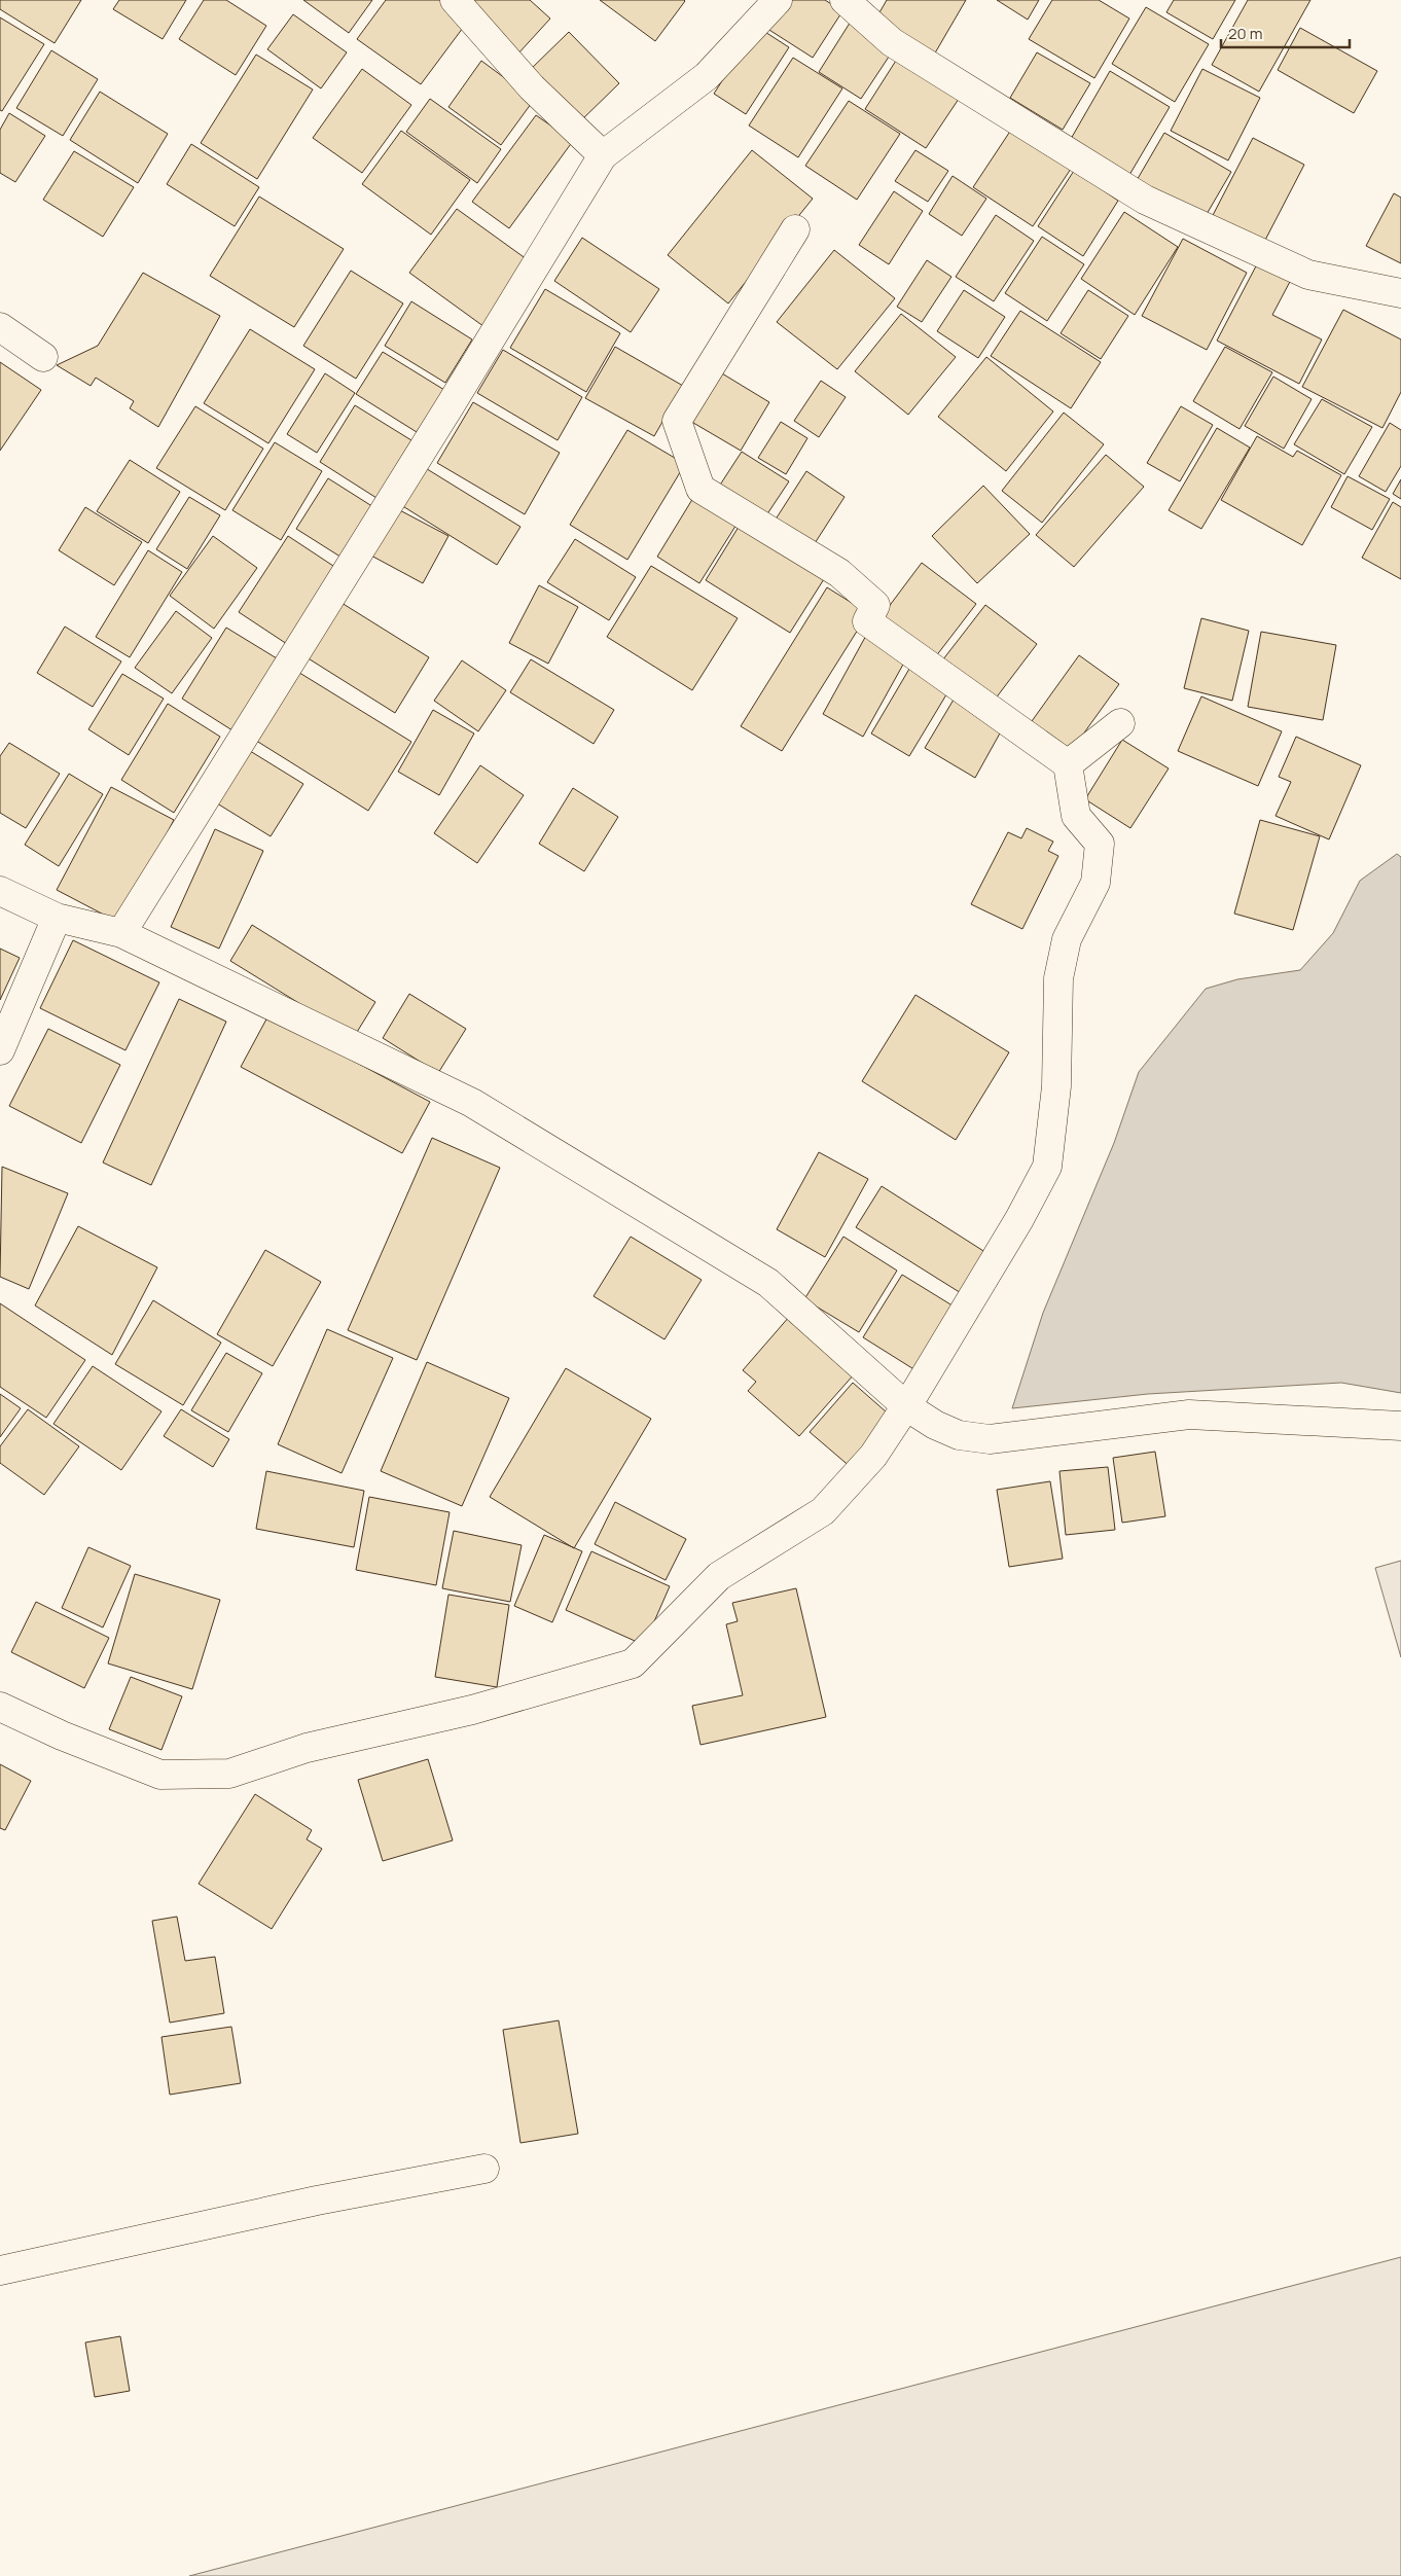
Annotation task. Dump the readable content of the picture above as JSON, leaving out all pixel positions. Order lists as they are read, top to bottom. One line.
{"scale_bar":"20 m"}
